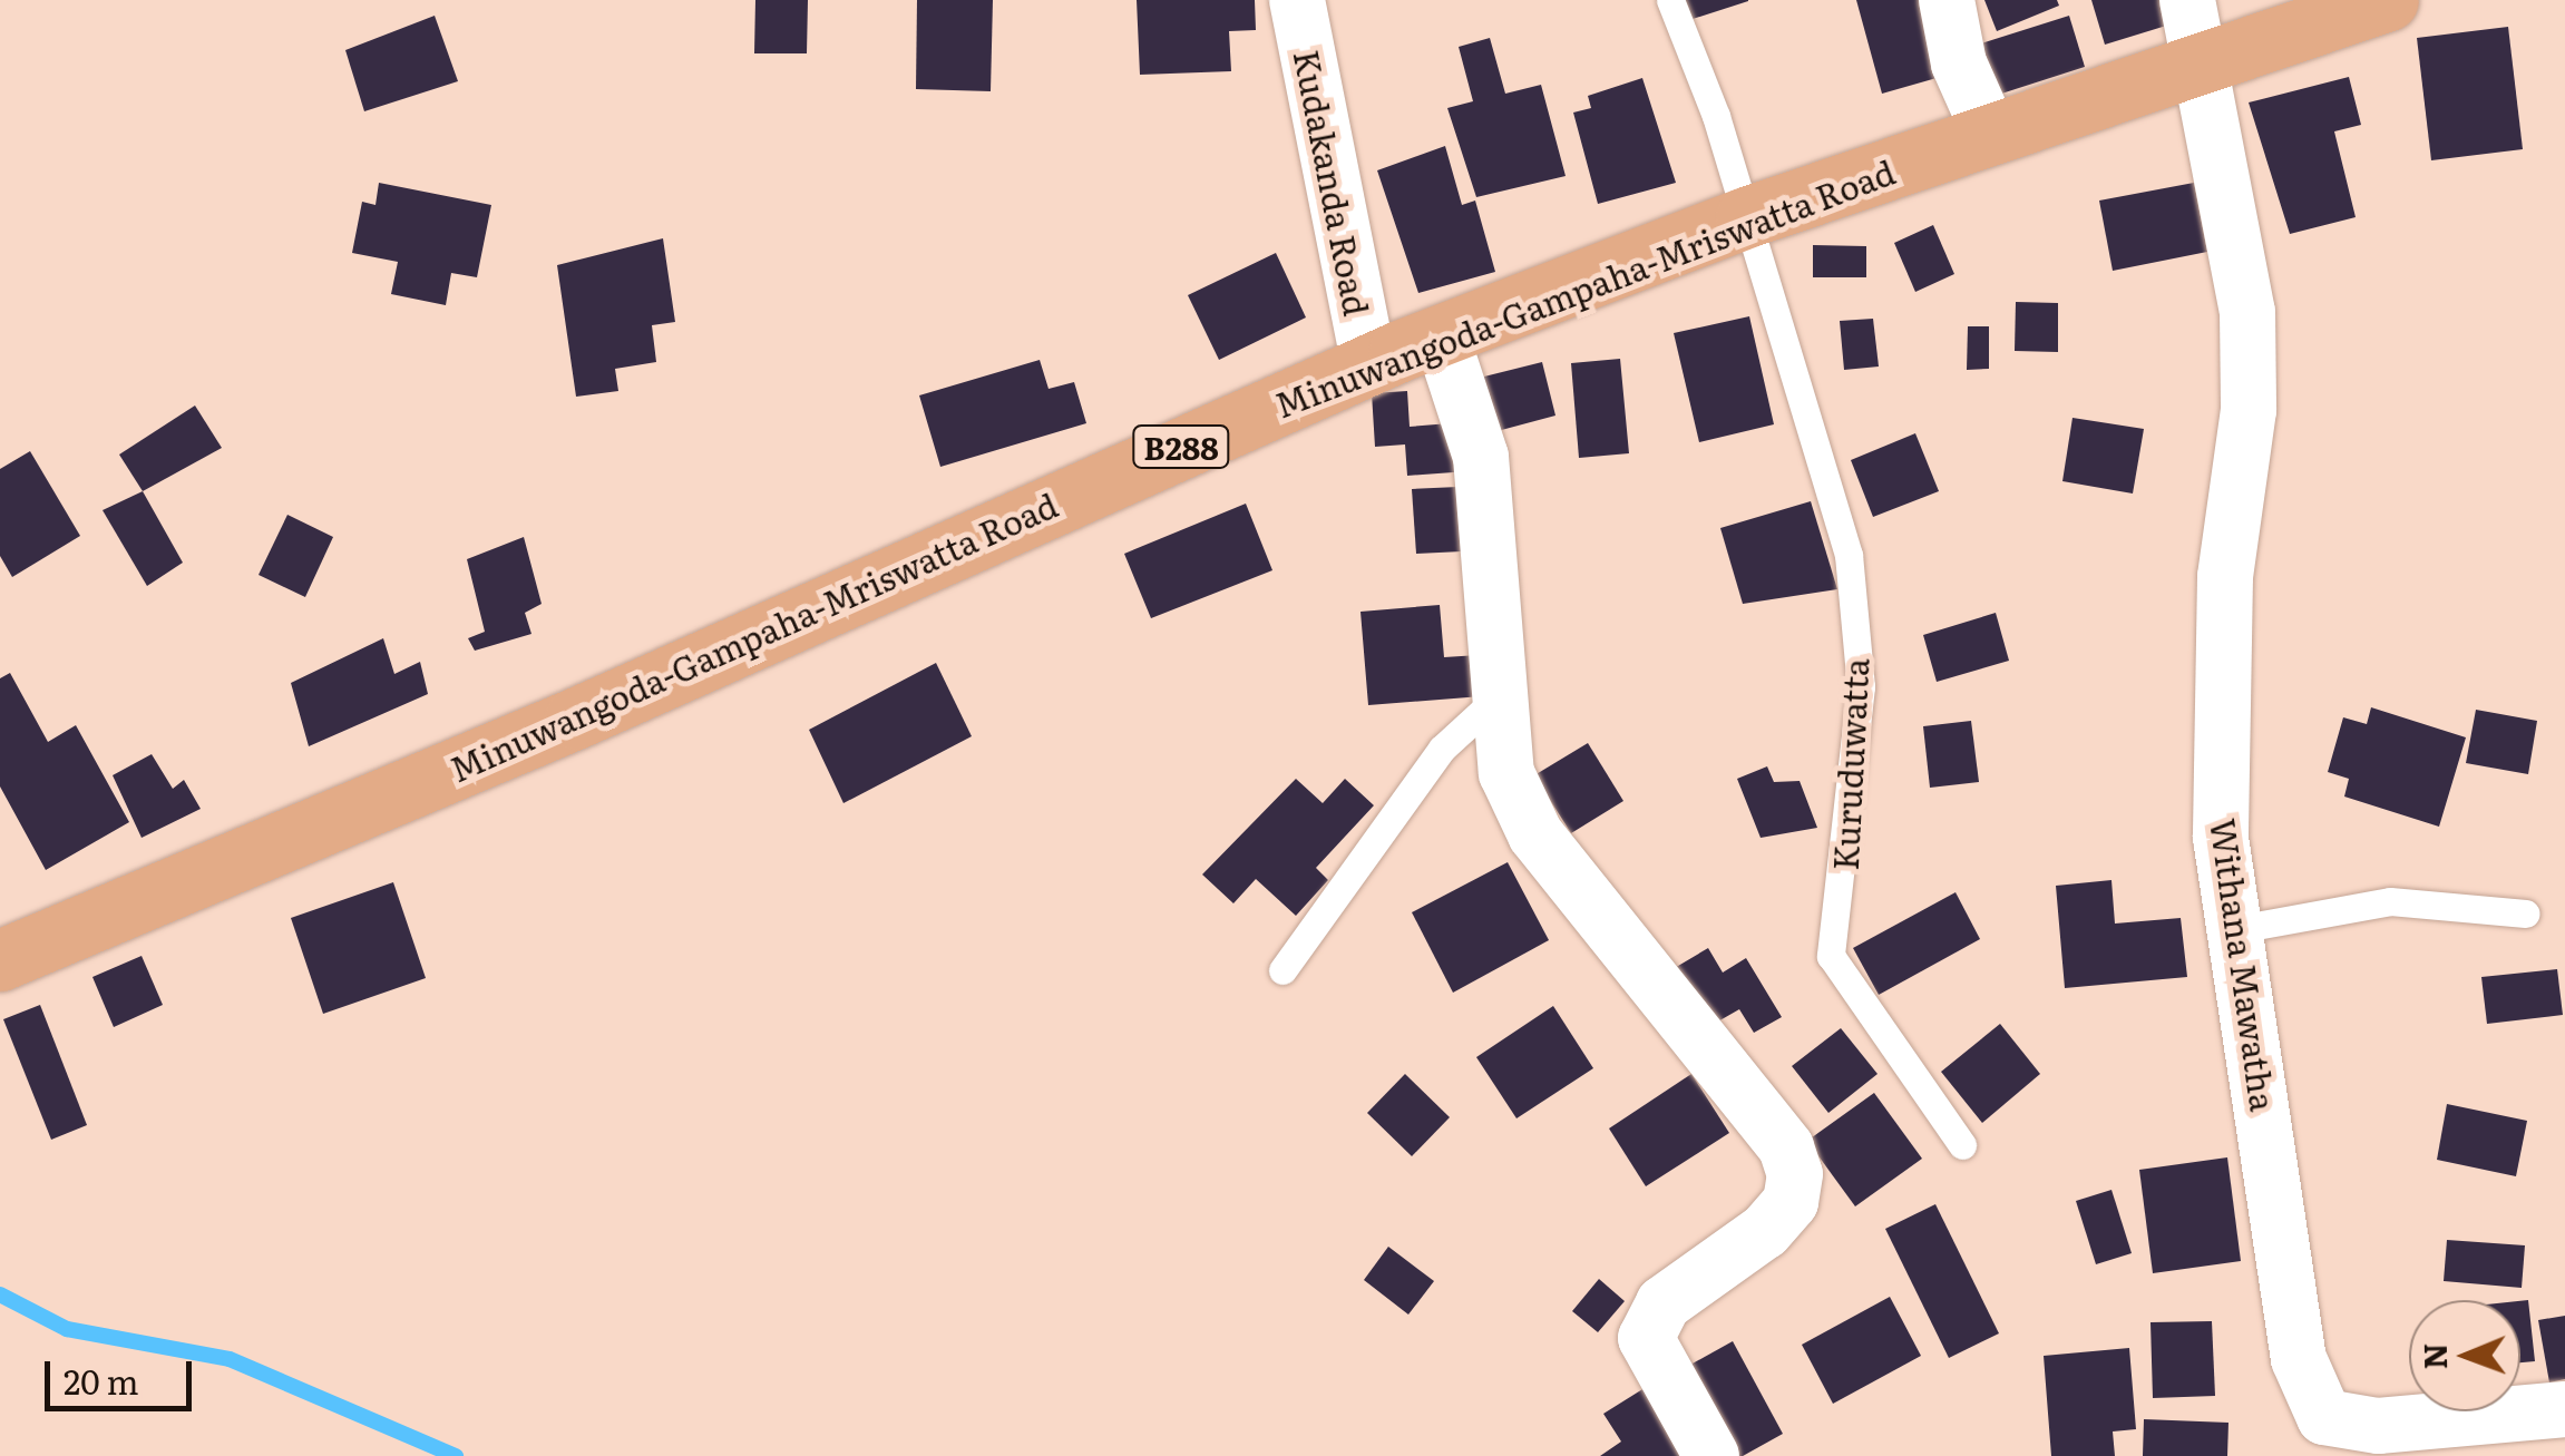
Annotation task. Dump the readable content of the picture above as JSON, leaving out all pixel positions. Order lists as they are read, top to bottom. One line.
{"streets":{"main road":["Minuwangoda-Gampaha-Mriswatta Road","B288"],"street":["Kudakanda Road","Withana Mawatha"],"lane":["Kuruduwatta"]},"crossings":[["Kudakanda Road","Minuwangoda-Gampaha-Mriswatta Road"],["Minuwangoda-Gampaha-Mriswatta Road","Kuruduwatta"],["Minuwangoda-Gampaha-Mriswatta Road","Withana Mawatha"]],"scale_bar":"20 m","north":"left"}
